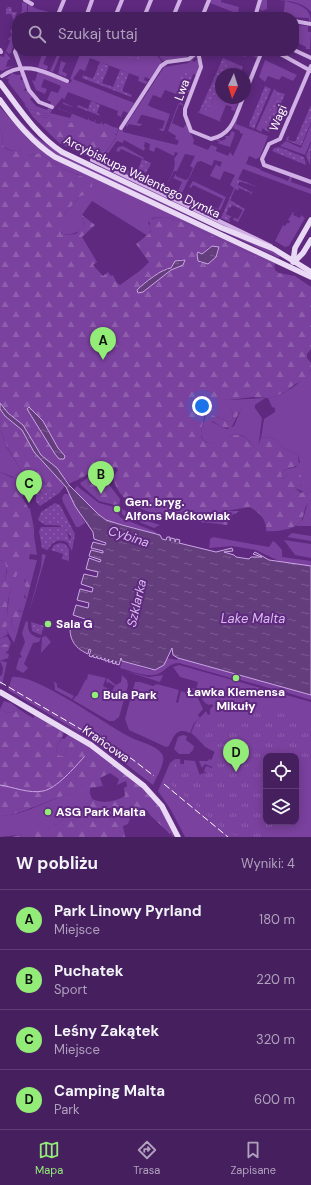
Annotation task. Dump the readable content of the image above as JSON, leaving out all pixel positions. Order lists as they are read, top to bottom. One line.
{"streets":{"street":["Lwa","Wagi","Arcybiskupa Walentego Dymka","Krańcowa"]},"water":["Cybina","Szklarka","Lake Malta"],"places":["Gen. bryg. Alfons Maćkowiak","Sala G","Ławka Klemensa Mikuły","Bula Park","ASG Park Malta"],"north":"bottom","page":{"search":"Szukaj tutaj","pins":["A","B","C","D"],"heading":["W pobliżu","Wyniki: 4"],"list":[{"mark":"A","name":"Park Linowy Pyrland","note":"Miejsce","value":"180 m"},{"mark":"B","name":"Puchatek","note":"Sport","value":"220 m"},{"mark":"C","name":"Leśny Zakątek","note":"Miejsce","value":"320 m"},{"mark":"D","name":"Camping Malta","note":"Park","value":"600 m"}],"nav":["Mapa","Trasa","Zapisane"]}}
